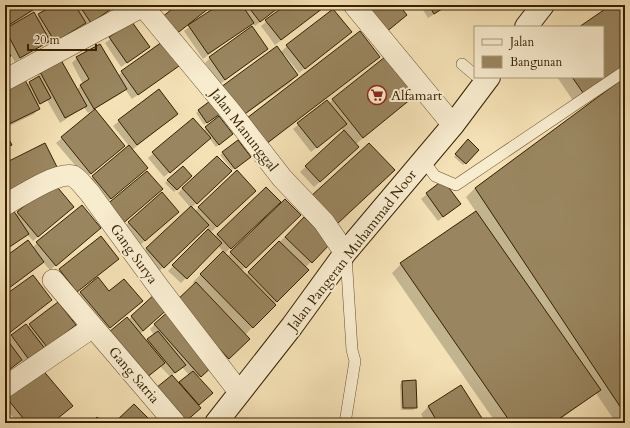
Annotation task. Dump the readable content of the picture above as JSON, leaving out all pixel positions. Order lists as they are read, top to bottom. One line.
{"streets":{"main road":["Jalan Pangeran Muhammad Noor"],"street":["Jalan Manunggal","Gang Surya","Gang Satria"]},"crossings":[["Jalan Manunggal","Jalan Pangeran Muhammad Noor"],["Jalan Pangeran Muhammad Noor","Gang Surya"]],"places":{"supermarket":["Alfamart"]},"legend":["Jalan","Bangunan"],"scale_bar":"20 m"}
